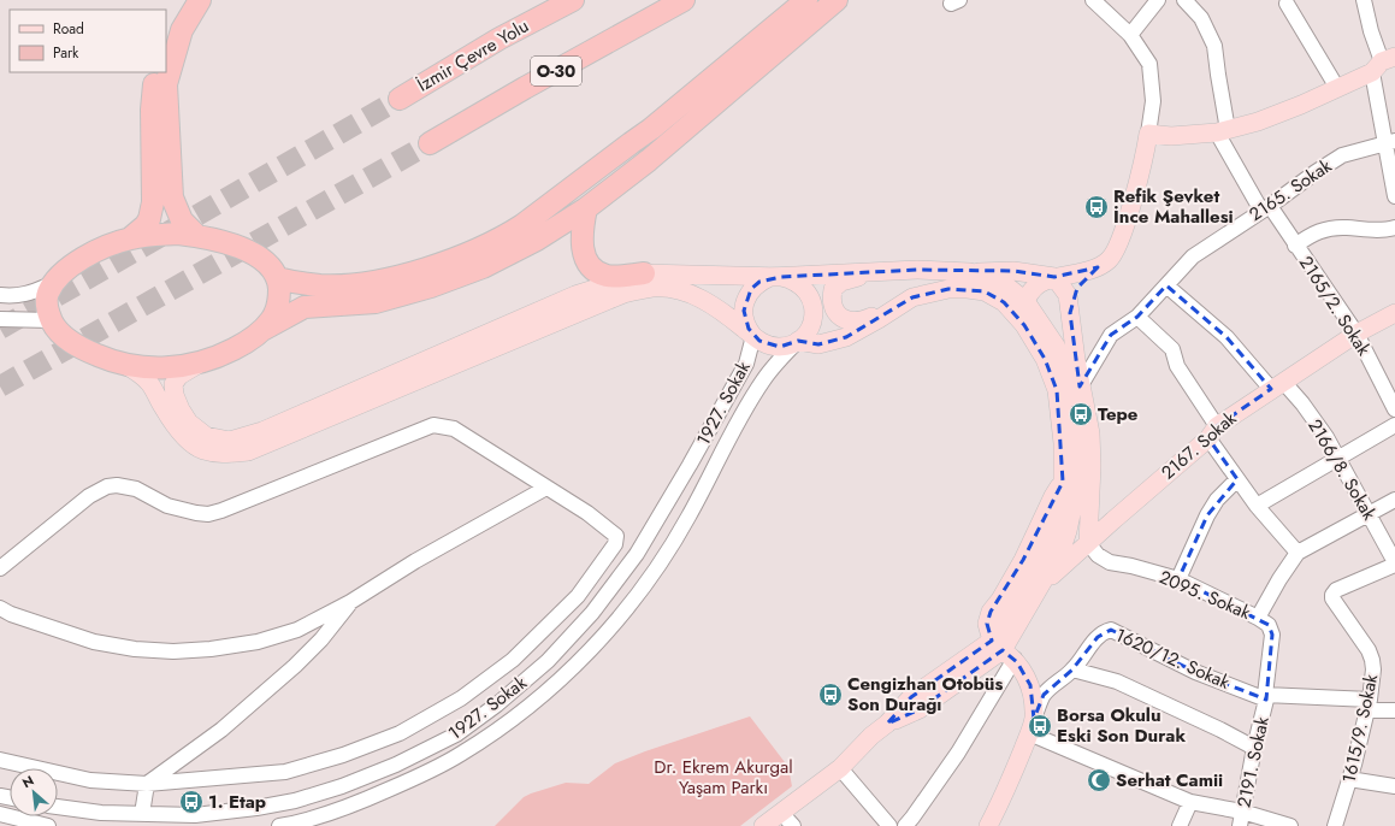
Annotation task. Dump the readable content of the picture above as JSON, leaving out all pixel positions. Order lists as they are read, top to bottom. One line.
{"streets":{"highway":["İzmir Çevre Yolu","O-30"],"main road":["2167. Sokak","1620/12. Sokak"],"street":["2165. Sokak","2165/2. Sokak","1927. Sokak","2166/8. Sokak","2095. Sokak","1615/9. Sokak","2191. Sokak"]},"crossings":[["2165. Sokak","2165/2. Sokak"],["2165. Sokak","2166/8. Sokak"],["2165/2. Sokak","2167. Sokak"],["2167. Sokak","2166/8. Sokak"],["2167. Sokak","2095. Sokak"],["2166/8. Sokak","2095. Sokak"],["2166/8. Sokak","1615/9. Sokak"],["2095. Sokak","2191. Sokak"],["1620/12. Sokak","2191. Sokak"]],"parks":["Dr. Ekrem Akurgal Yaşam Parkı"],"places":{"bus stop":["Refik Şevket İnce Mahallesi","Tepe","Cengizhan Otobüs Son Durağı","Borsa Okulu Eski Son Durak","1. Etap"],"mosque":["Serhat Camii"]},"legend":["Road","Park"],"north":"top left"}
